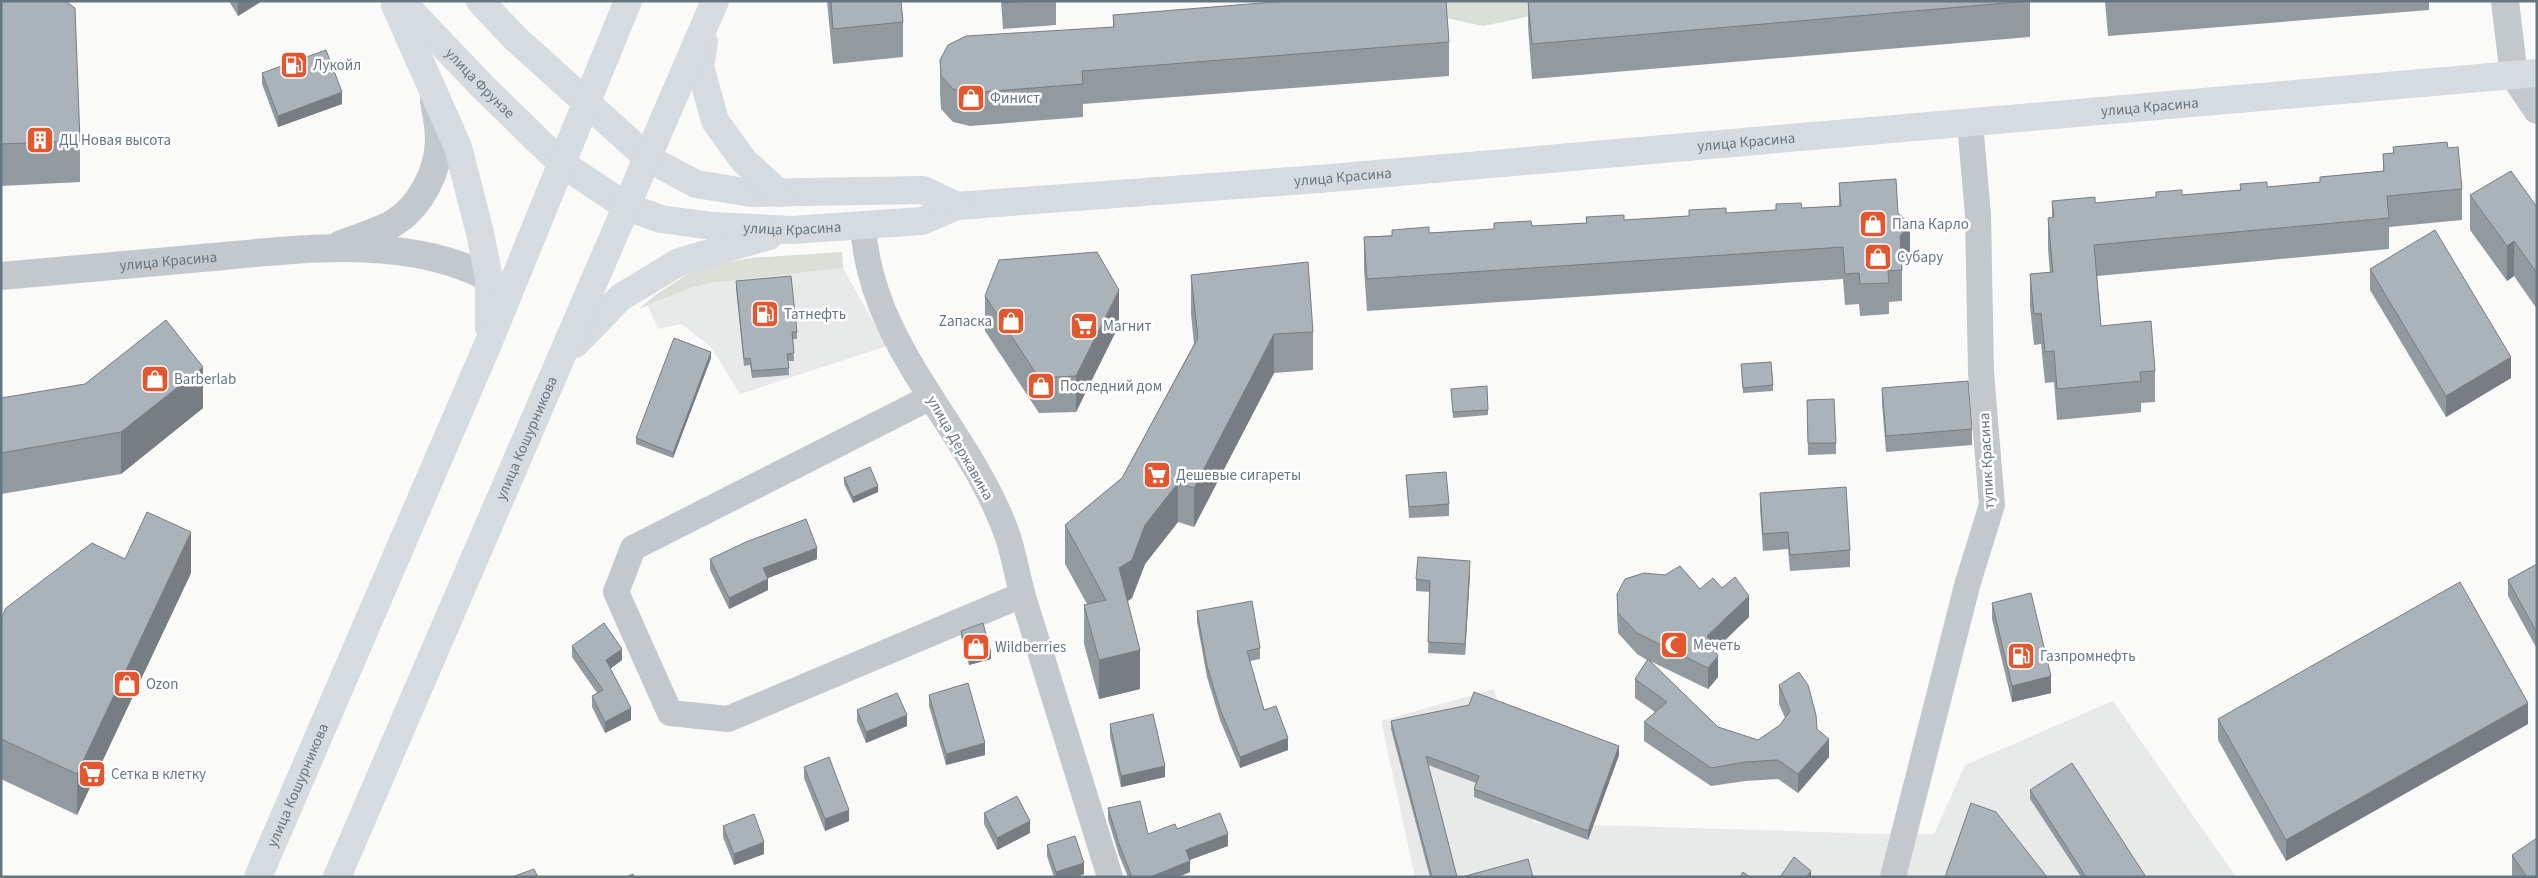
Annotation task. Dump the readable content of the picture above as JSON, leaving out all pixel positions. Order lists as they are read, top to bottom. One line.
{"streets":{"main road":["улица Фрунзе","улица Красина","улица Кошурникова"],"street":["улица Державина","тупик Красина"]},"crossings":[["улица Фрунзе","улица Красина"],["улица Фрунзе","улица Кошурникова"],["улица Красина","улица Кошурникова"],["улица Красина","улица Державина"],["улица Красина","тупик Красина"]],"places":{"fuel station":["Лукойл","Татнефть","Газпромнефть"],"shop":["Финист","Папа Карло","Субару","Zапаска","Barberlab","Последний дом","Wildberries","Ozon"],"building":["ДЦ Новая высота"],"supermarket":["Магнит","Дешевые сигареты","Сетка в клетку"],"mosque":["Мечеть"]}}
